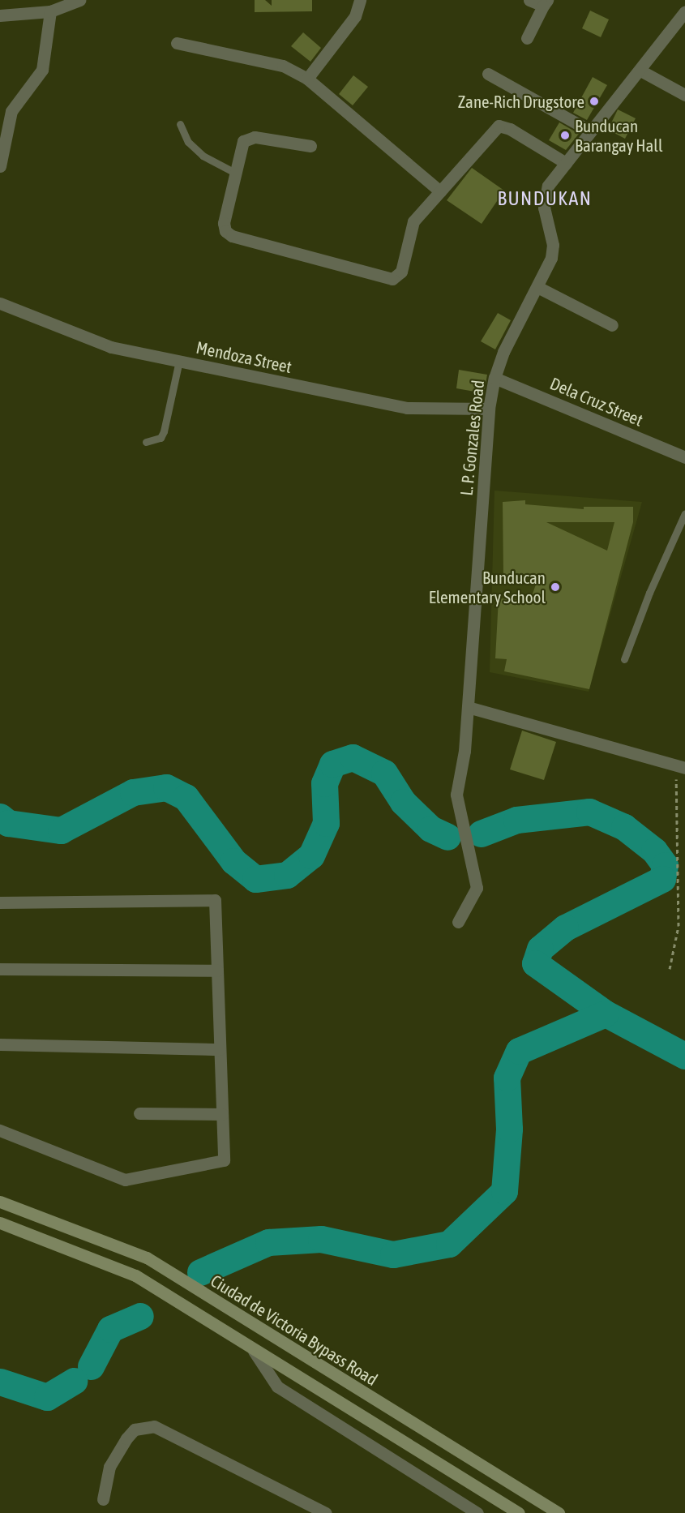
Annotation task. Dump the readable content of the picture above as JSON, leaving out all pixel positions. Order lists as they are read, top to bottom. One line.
{"streets":{"main road":["Ciudad de Victoria Bypass Road"],"street":["Mendoza Street","Dela Cruz Street","L. P. Gonzales Road"]},"crossings":[["Mendoza Street","L. P. Gonzales Road"],["Dela Cruz Street","L. P. Gonzales Road"]],"districts":["BUNDUKAN"],"places":["Zane-Rich Drugstore","Bunducan Barangay Hall","Bunducan Elementary School"]}
